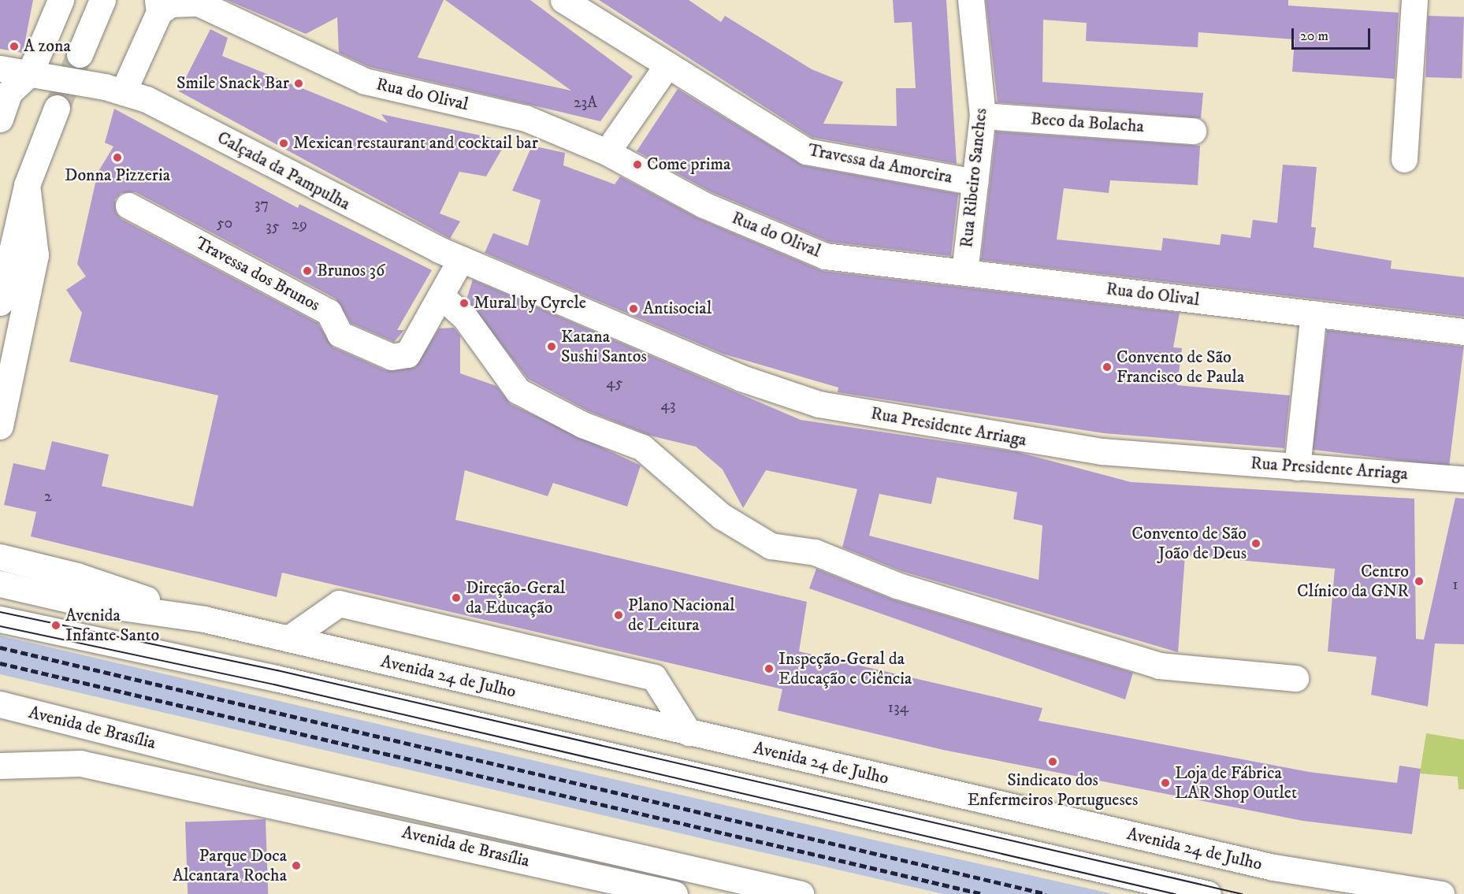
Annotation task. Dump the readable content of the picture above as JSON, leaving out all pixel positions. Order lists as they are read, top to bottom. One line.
{"streets":{"street":["Rua do Olival","Beco da Bolacha","Travessa da Amoreira","Calçada da Pampulha","Rua Ribeiro Sanches","Travessa dos Brunos","Rua Presidente Arriaga","Avenida 24 de Julho","Avenida de Brasília"]},"crossings":[["Rua do Olival","Rua Ribeiro Sanches"],["Beco da Bolacha","Rua Ribeiro Sanches"],["Travessa da Amoreira","Rua Ribeiro Sanches"],["Calçada da Pampulha","Travessa dos Brunos"],["Calçada da Pampulha","Rua Presidente Arriaga"],["Travessa dos Brunos","Rua Presidente Arriaga"]],"places":["A zona","Smile Snack Bar","Mexican restaurant and cocktail bar","Donna Pizzeria","Come prima","Brunos 36","Mural by Cyrcle","Antisocial","Katana Sushi Santos","Convento de São Francisco de Paula","Convento de São João de Deus","Centro Clínico da GNR","Direção-Geral da Educação","Plano Nacional de Leitura","Avenida Infante Santo","Inspeção-Geral da Educação e Ciência","Sindicato dos Enfermeiros Portugueses","Loja de Fábrica LAR Shop Outlet","Parque Doca Alcantara Rocha"],"house_numbers":["23A","37","50","29","35","45","43","2","1","134"],"scale_bar":"20 m"}
